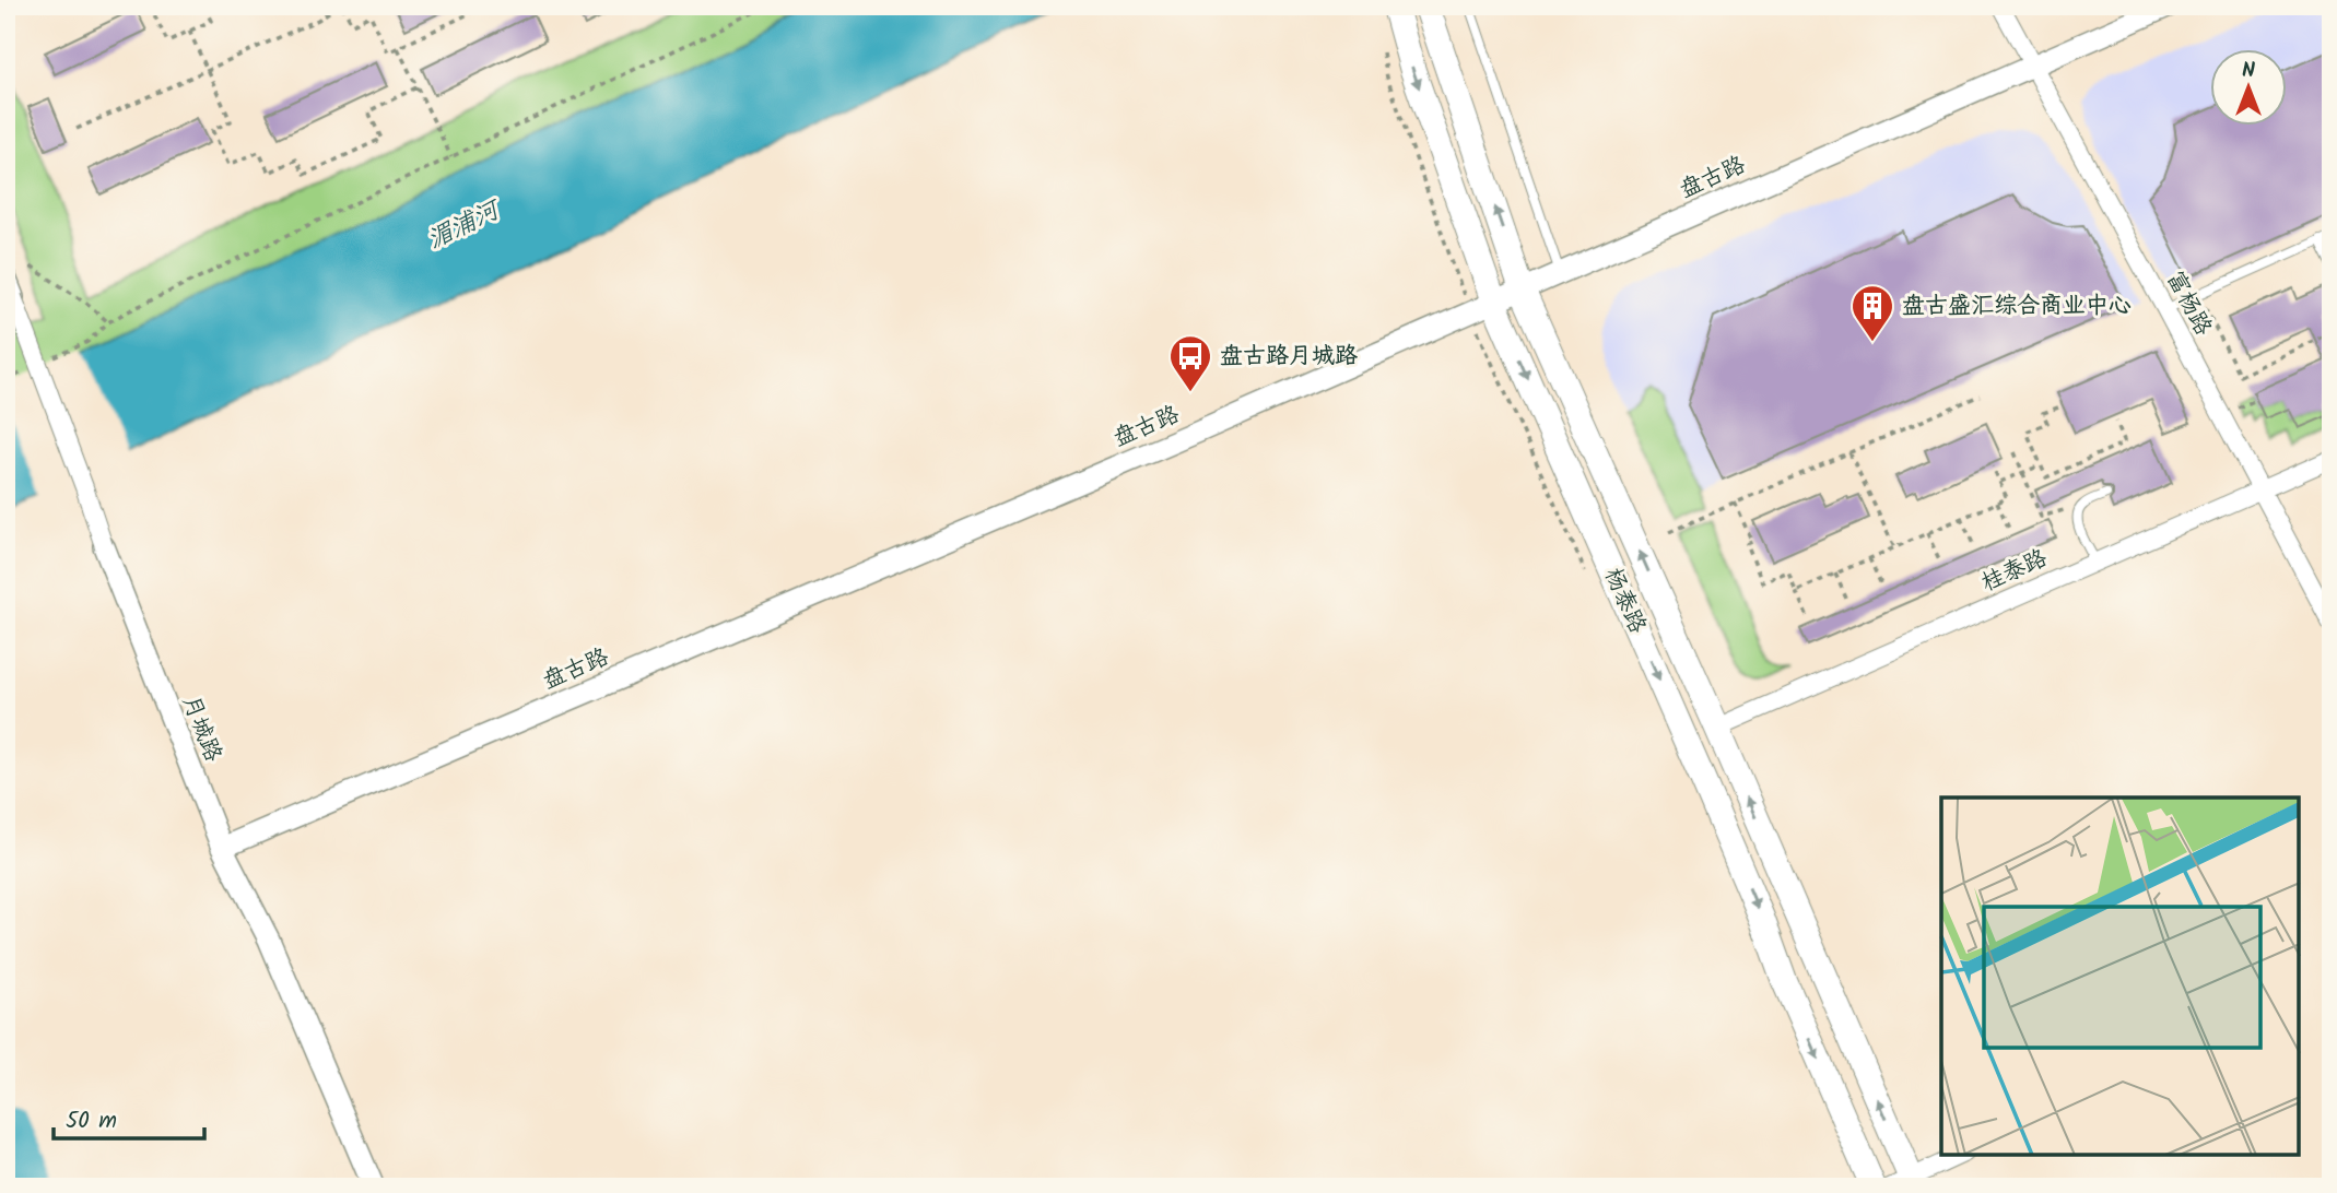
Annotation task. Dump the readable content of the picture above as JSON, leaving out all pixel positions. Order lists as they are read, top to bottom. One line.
{"streets":{"main road":["杨泰路"],"street":["盘古路","富杨路","桂泰路","月城路"]},"crossings":[["盘古路","富杨路"],["盘古路","杨泰路"],["盘古路","月城路"],["富杨路","桂泰路"],["桂泰路","杨泰路"]],"water":["湄浦河"],"places":{"building":["盘古盛汇综合商业中心"],"bus stop":["盘古路月城路"]},"scale_bar":"50 m","north":"top"}
